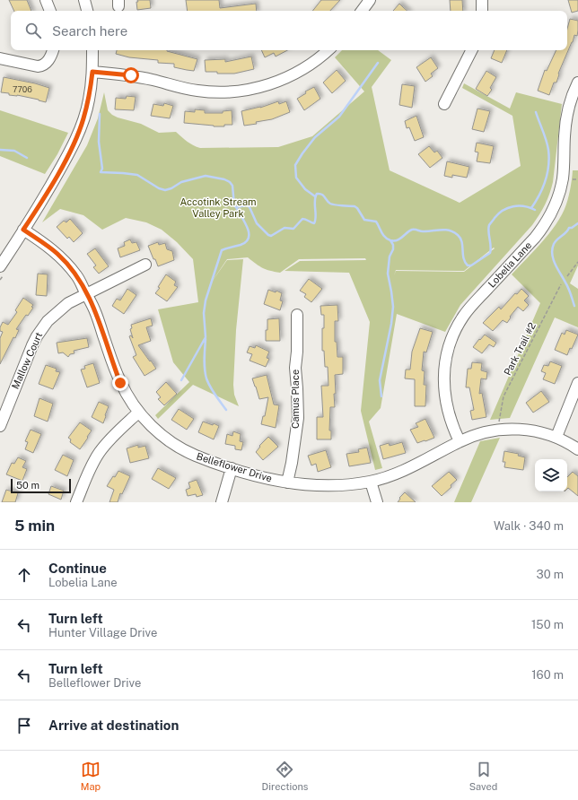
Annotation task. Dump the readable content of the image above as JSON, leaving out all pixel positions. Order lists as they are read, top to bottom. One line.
{"streets":{"street":["Lobelia Lane","Mallow Court","Camus Place","Belleflower Drive"],"path":["Park Trail #2"]},"crossings":[["Lobelia Lane","Belleflower Drive"],["Mallow Court","Belleflower Drive"],["Camus Place","Belleflower Drive"]],"parks":["Accotink Stream Valley Park"],"house_numbers":["7706"],"scale_bar":"50 m","page":{"search":"Search here","scale":"50 m","heading":["5 min","Walk · 340 m"],"list":[["Continue","Lobelia Lane","30 m"],["Turn left","Hunter Village Drive","150 m"],["Turn left","Belleflower Drive","160 m"],"Arrive at destination"],"nav":["Map","Directions","Saved"]}}
